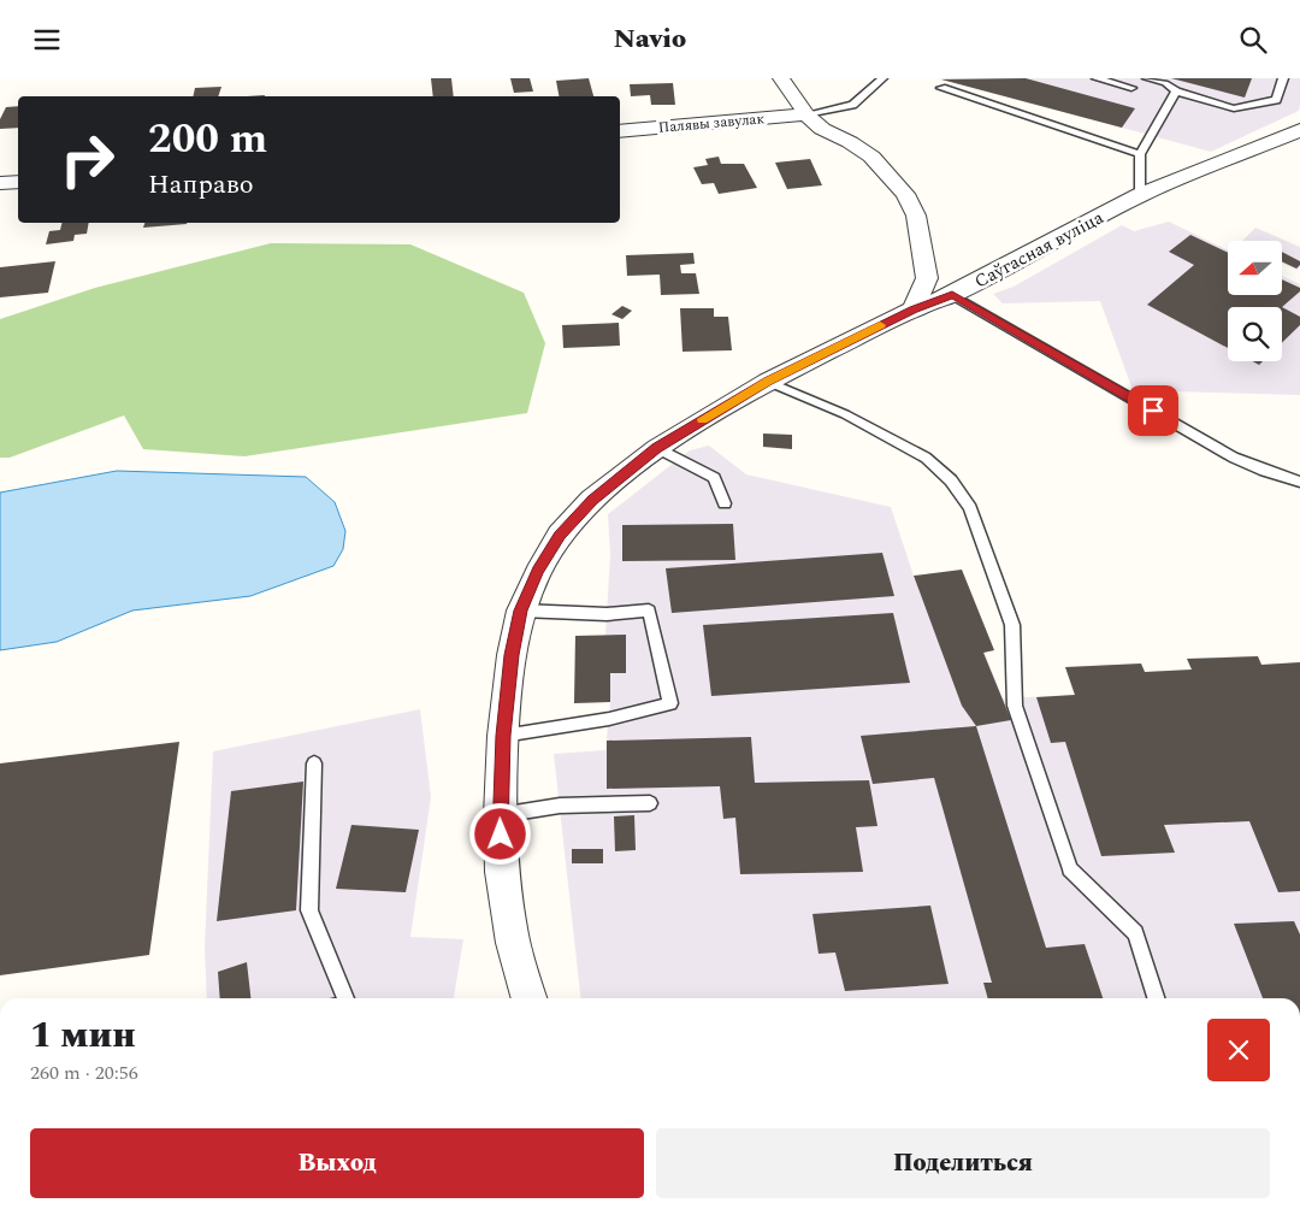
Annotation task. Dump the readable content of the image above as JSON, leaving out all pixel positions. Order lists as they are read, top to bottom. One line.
{"streets":{"street":["Палявы завулак","Саўгасная вуліца"]},"north":"left","page":{"header":"Navio","turn":["200 m","Направо"],"heading":["1 мин","260 m · 20:56"],"buttons":["Выход","Поделиться"]}}
